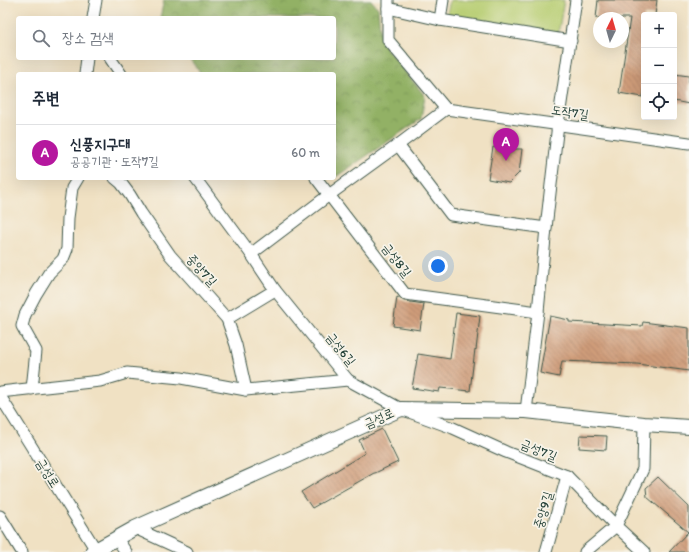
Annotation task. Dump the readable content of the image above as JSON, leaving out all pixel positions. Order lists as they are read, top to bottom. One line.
{"streets":{"street":["도작7길","금성8길","중앙7길","금성6길","금성로","금성7길","중앙9길"]},"crossings":[["금성6길","금성로"],["금성6길","금성7길"],["금성로","금성7길"],["금성7길","중앙9길"]],"north":"top","page":{"map_buttons":["+","−"],"search":"장소 검색","heading":"주변","list":[{"mark":"A","name":"신풍지구대","note":"공공기관 · 도작7길","value":"60 m"}],"pins":"A"}}
